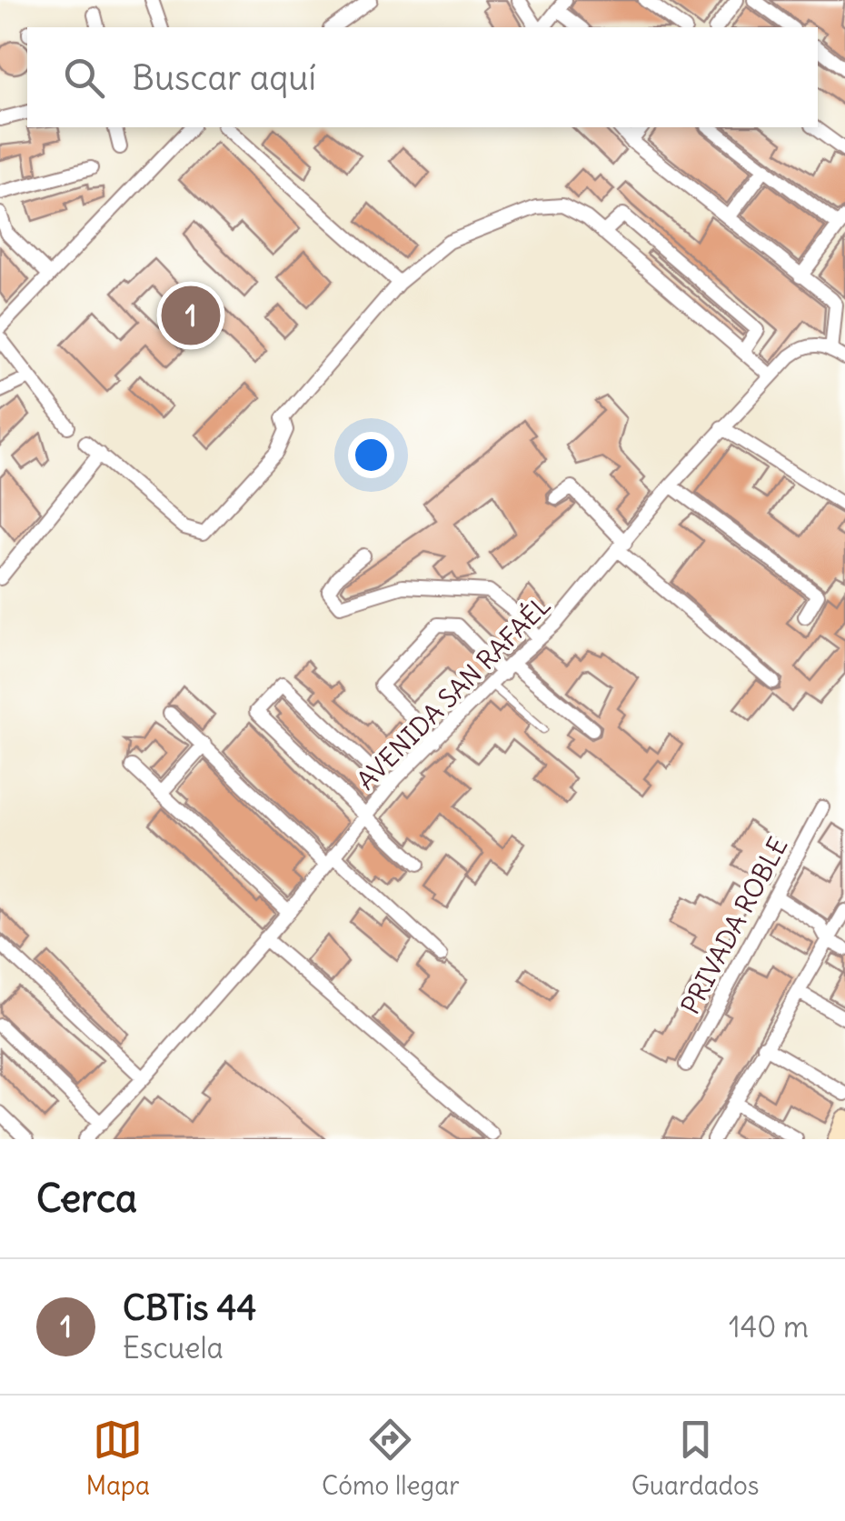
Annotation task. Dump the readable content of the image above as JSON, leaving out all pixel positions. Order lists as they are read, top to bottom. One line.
{"streets":{"street":["AVENIDA SAN RAFAÉL","PRIVADA ROBLE"]},"page":{"search":"Buscar aquí","pins":"1","heading":"Cerca","list":[{"mark":"1","name":"CBTis 44","note":"Escuela","value":"140 m"}],"nav":["Mapa","Cómo llegar","Guardados"]}}
